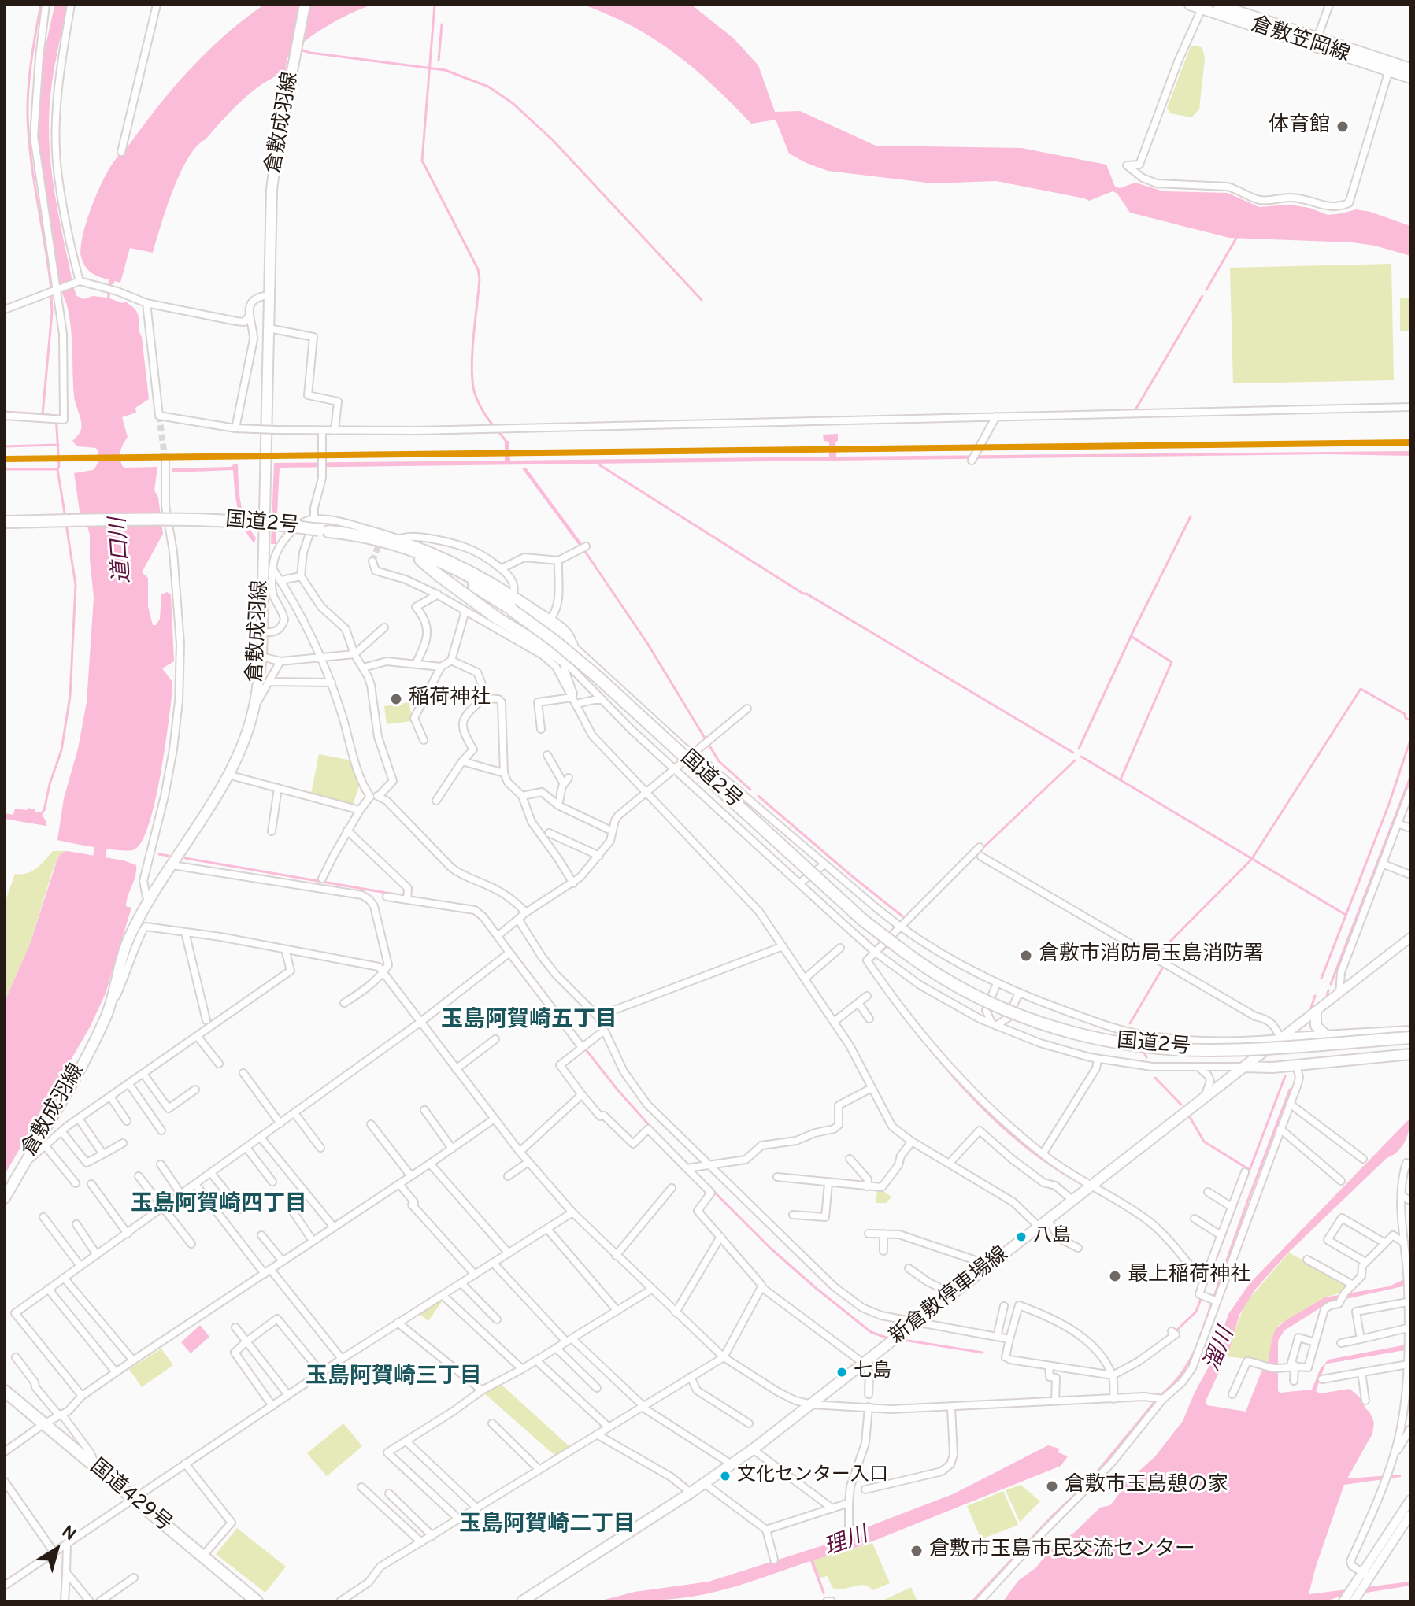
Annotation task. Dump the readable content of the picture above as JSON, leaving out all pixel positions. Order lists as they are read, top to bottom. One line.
{"streets":{"highway":["国道2号","国道429号"],"main road":["倉敷笠岡線","倉敷成羽線","新倉敷停車場線"]},"districts":["玉島阿賀崎五丁目","玉島阿賀崎四丁目","玉島阿賀崎三丁目","玉島阿賀崎二丁目"],"water":["道口川","溜川","理川"],"places":["体育館","稲荷神社","倉敷市消防局玉島消防署","八島","最上稲荷神社","七島","文化センター入口","倉敷市玉島憩の家","倉敷市玉島市民交流センター"],"north":"top right"}
